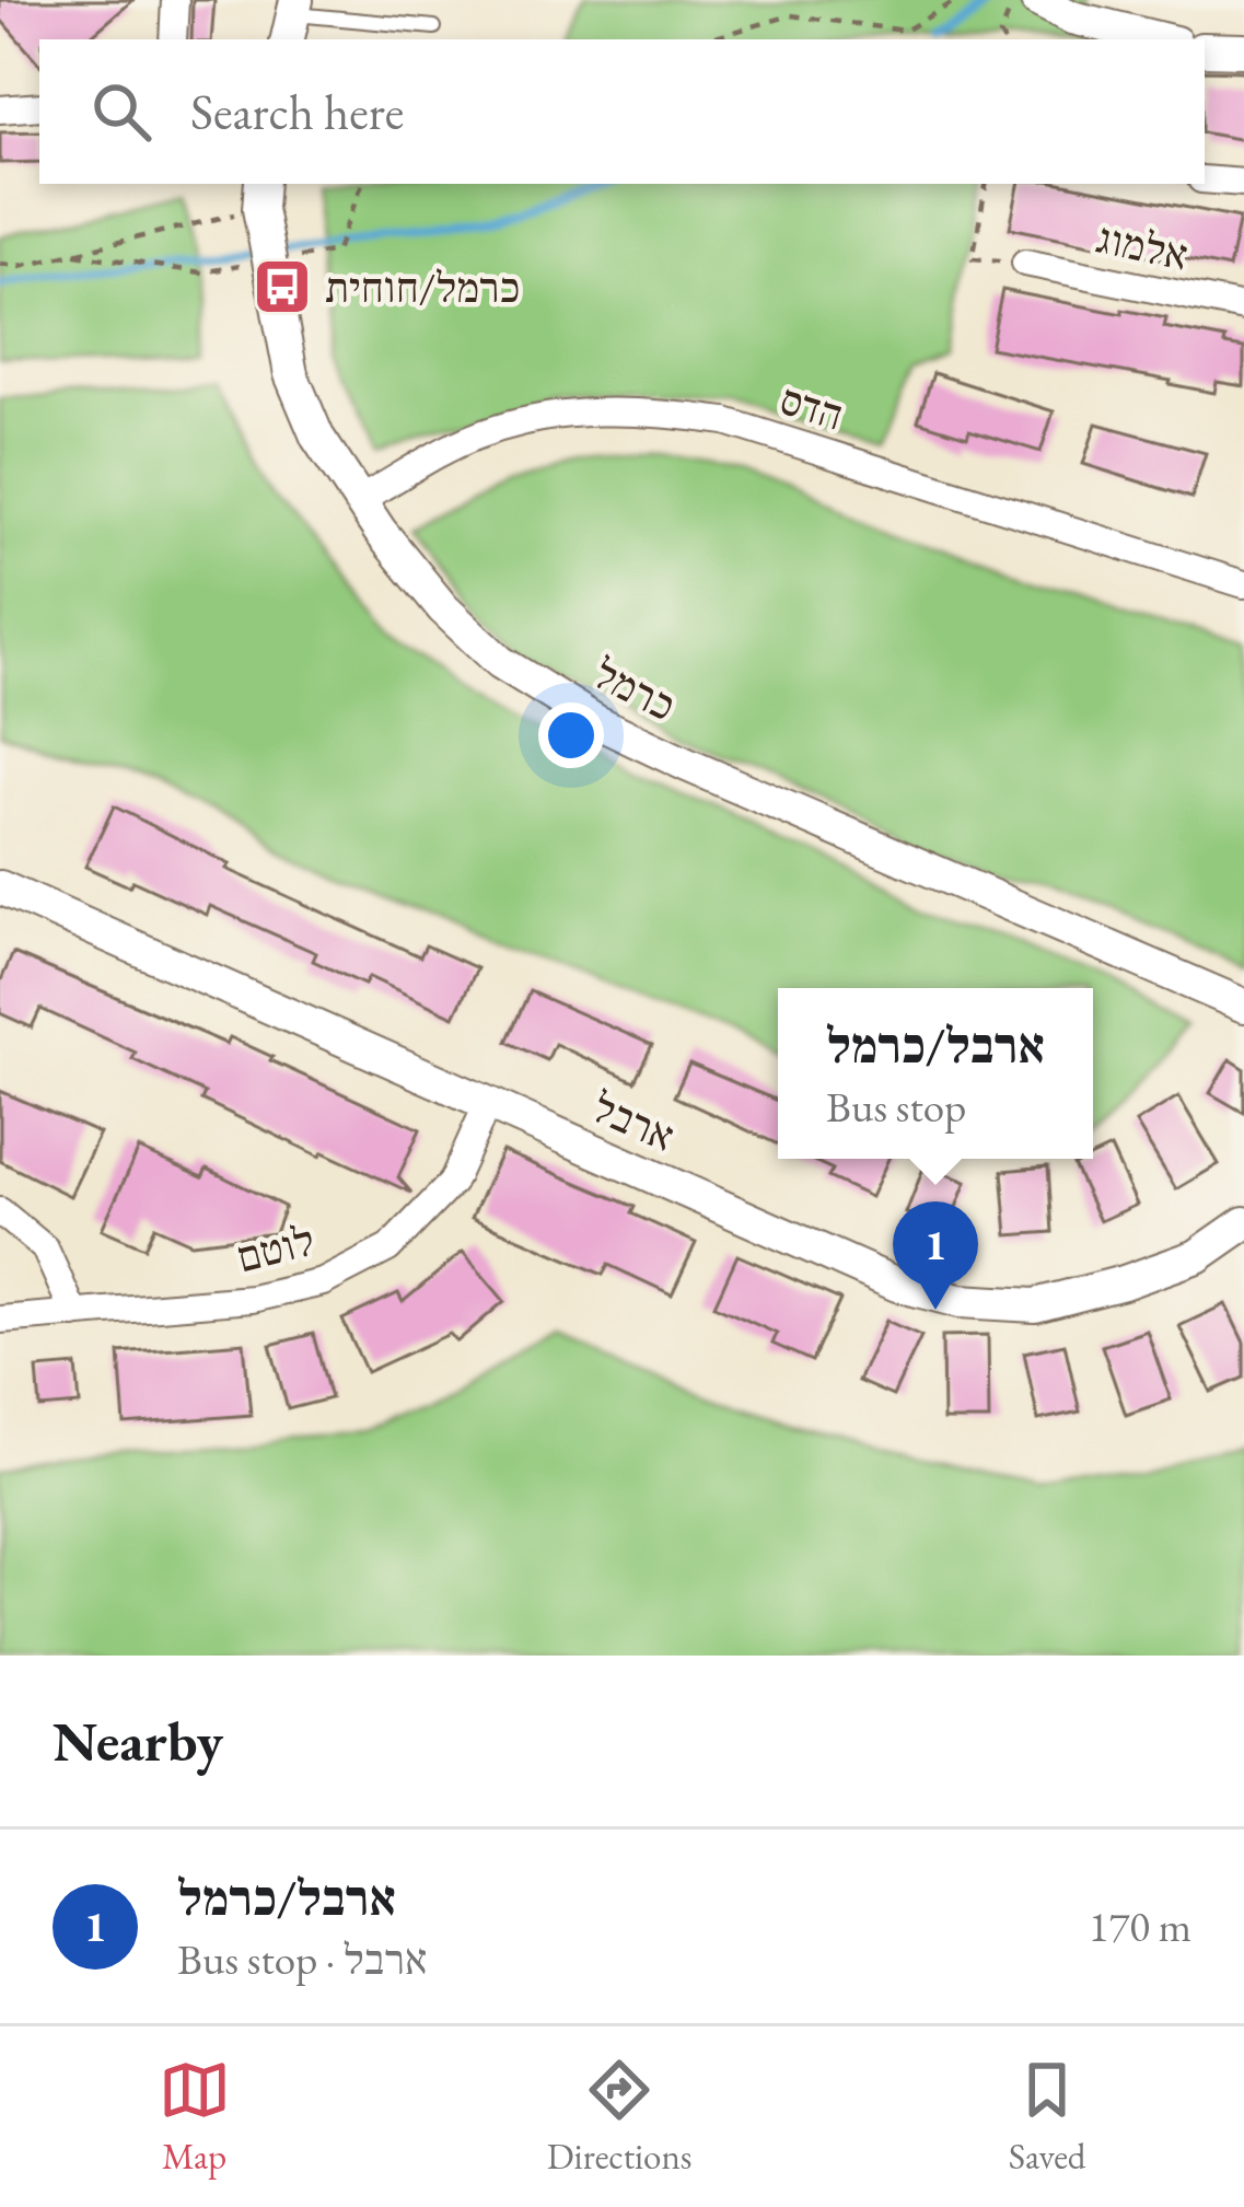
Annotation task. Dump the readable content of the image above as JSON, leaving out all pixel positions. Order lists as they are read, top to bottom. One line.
{"streets":{"street":["אלמוג","הדס","כרמל","ארבל","לוטם"]},"crossings":[["הדס","כרמל"],["ארבל","לוטם"]],"places":{"bus stop":["כרמל/חוחית"]},"page":{"search":"Search here","popup":["ארבל/כרמל","Bus stop"],"pins":"1","heading":"Nearby","list":[{"mark":"1","name":"ארבל/כרמל","note":"Bus stop · ארבל","value":"170 m"}],"nav":["Map","Directions","Saved"]}}
